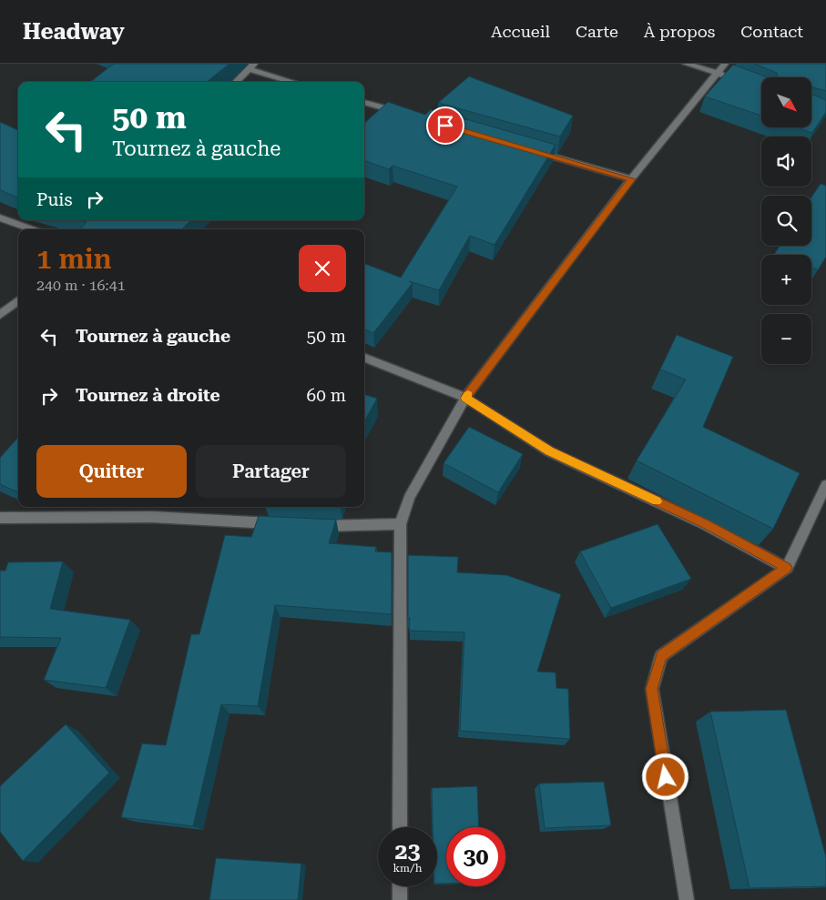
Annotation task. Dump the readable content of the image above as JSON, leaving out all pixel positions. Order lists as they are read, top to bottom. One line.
{"north":"bottom right","page":{"header":"Headway","nav":["Accueil","Carte","À propos","Contact"],"map_buttons":["+","−"],"turn":["50 m","Tournez à gauche"],"then":"Puis","heading":["1 min","240 m · 16:41"],"list":[{"name":"Tournez à gauche","value":"50 m"},{"name":"Tournez à droite","value":"60 m"}],"buttons":["Quitter","Partager"],"speed":"23 km/h","limit":"30"}}
